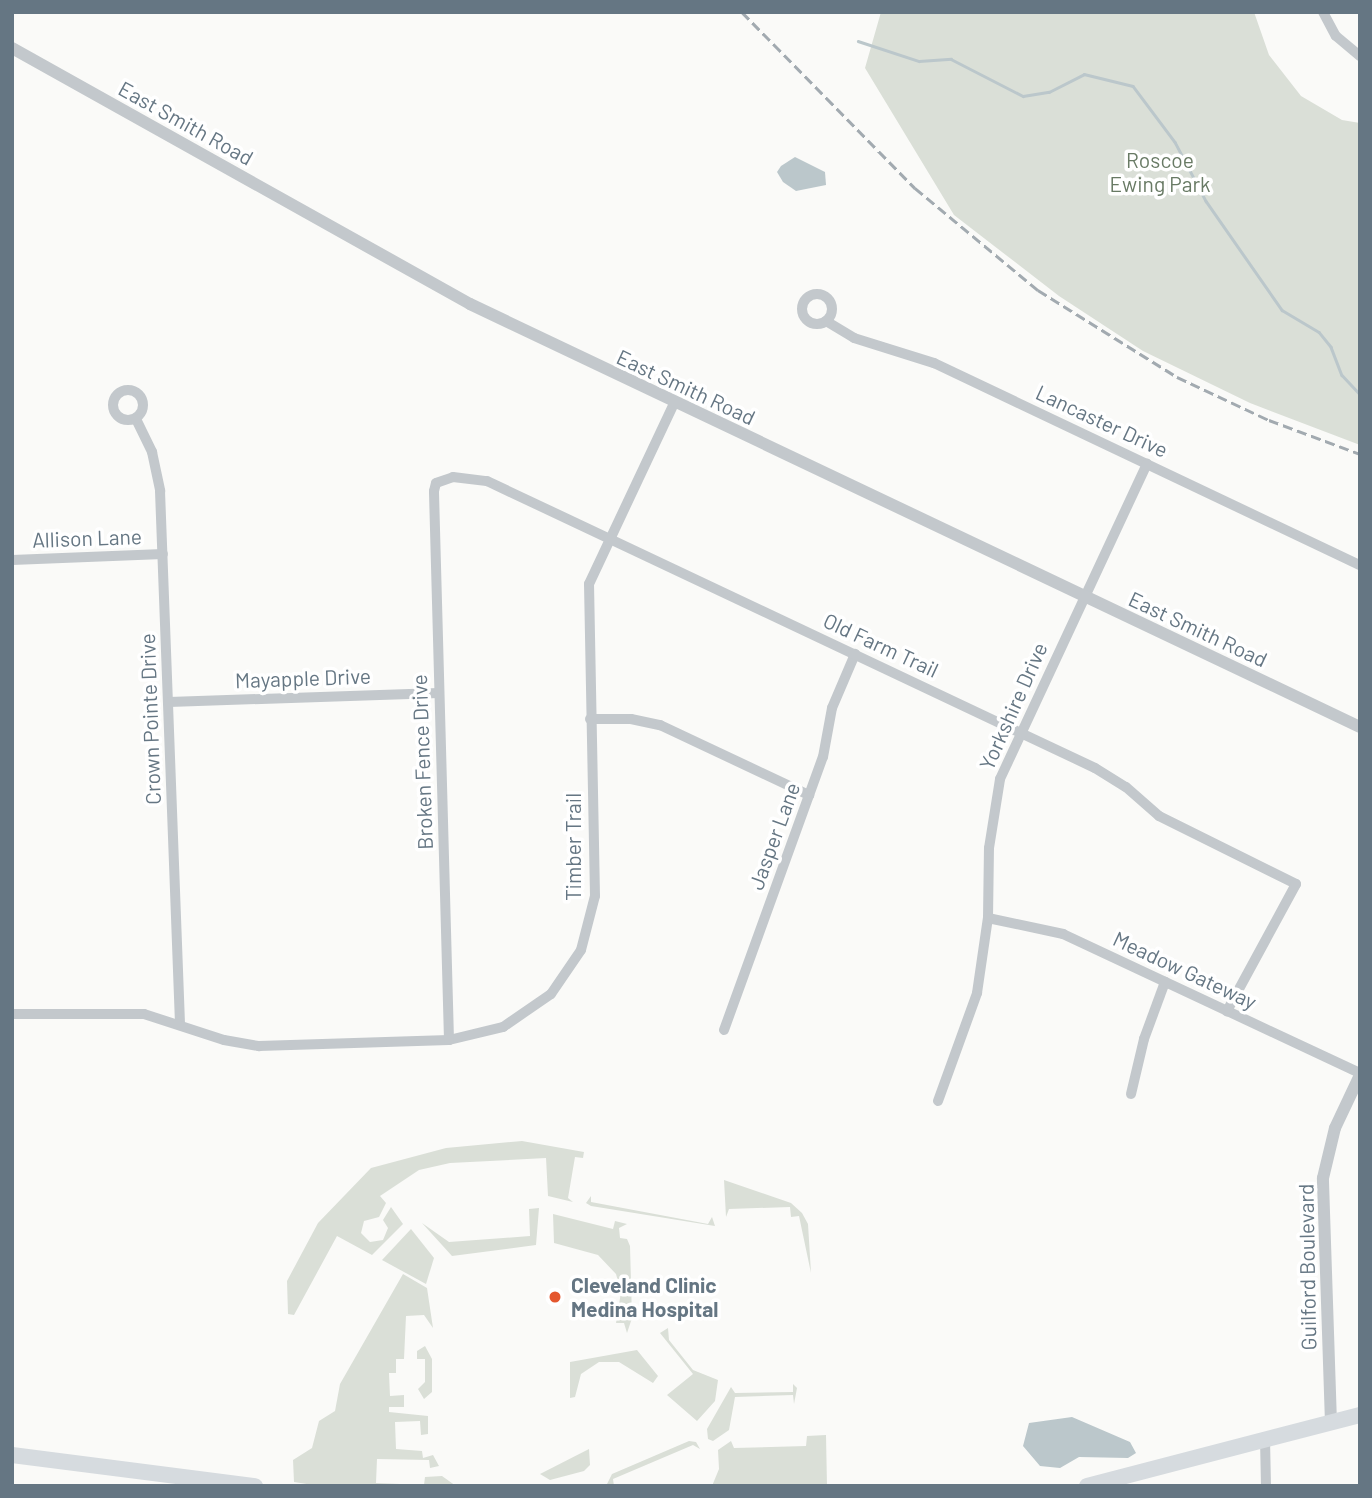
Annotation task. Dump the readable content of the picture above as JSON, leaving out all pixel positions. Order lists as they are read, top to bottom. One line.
{"streets":{"street":["East Smith Road","Lancaster Drive","Allison Lane","Old Farm Trail","Mayapple Drive","Yorkshire Drive","Crown Pointe Drive","Broken Fence Drive","Jasper Lane","Timber Trail","Meadow Gateway","Guilford Boulevard"]},"crossings":[["East Smith Road","Yorkshire Drive"],["East Smith Road","Timber Trail"],["Lancaster Drive","Yorkshire Drive"],["Allison Lane","Crown Pointe Drive"],["Old Farm Trail","Yorkshire Drive"],["Old Farm Trail","Broken Fence Drive"],["Old Farm Trail","Jasper Lane"],["Old Farm Trail","Timber Trail"],["Old Farm Trail","Meadow Gateway"],["Mayapple Drive","Crown Pointe Drive"],["Mayapple Drive","Broken Fence Drive"],["Yorkshire Drive","Meadow Gateway"],["Crown Pointe Drive","Timber Trail"],["Broken Fence Drive","Timber Trail"],["Meadow Gateway","Guilford Boulevard"]],"parks":["Roscoe Ewing Park"],"places":["Cleveland Clinic Medina Hospital"]}
